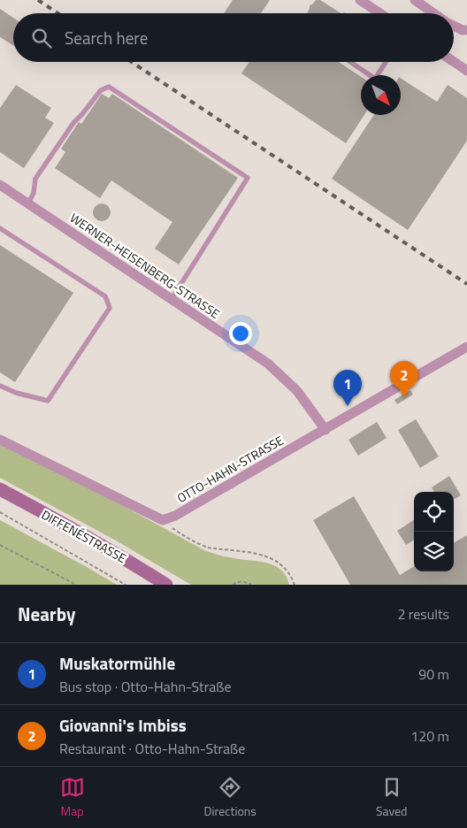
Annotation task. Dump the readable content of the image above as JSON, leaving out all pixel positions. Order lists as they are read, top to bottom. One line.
{"streets":{"main road":["DIFFENÉSTRASSE"],"street":["WERNER-HEISENBERG-STRASSE","OTTO-HAHN-STRASSE"]},"crossings":[["WERNER-HEISENBERG-STRASSE","OTTO-HAHN-STRASSE"]],"north":"bottom right","page":{"search":"Search here","pins":["2","1"],"heading":["Nearby","2 results"],"list":[{"mark":"1","name":"Muskatormühle","note":"Bus stop · Otto-Hahn-Straße","value":"90 m"},{"mark":"2","name":"Giovanni's Imbiss","note":"Restaurant · Otto-Hahn-Straße","value":"120 m"}],"nav":["Map","Directions","Saved"]}}
